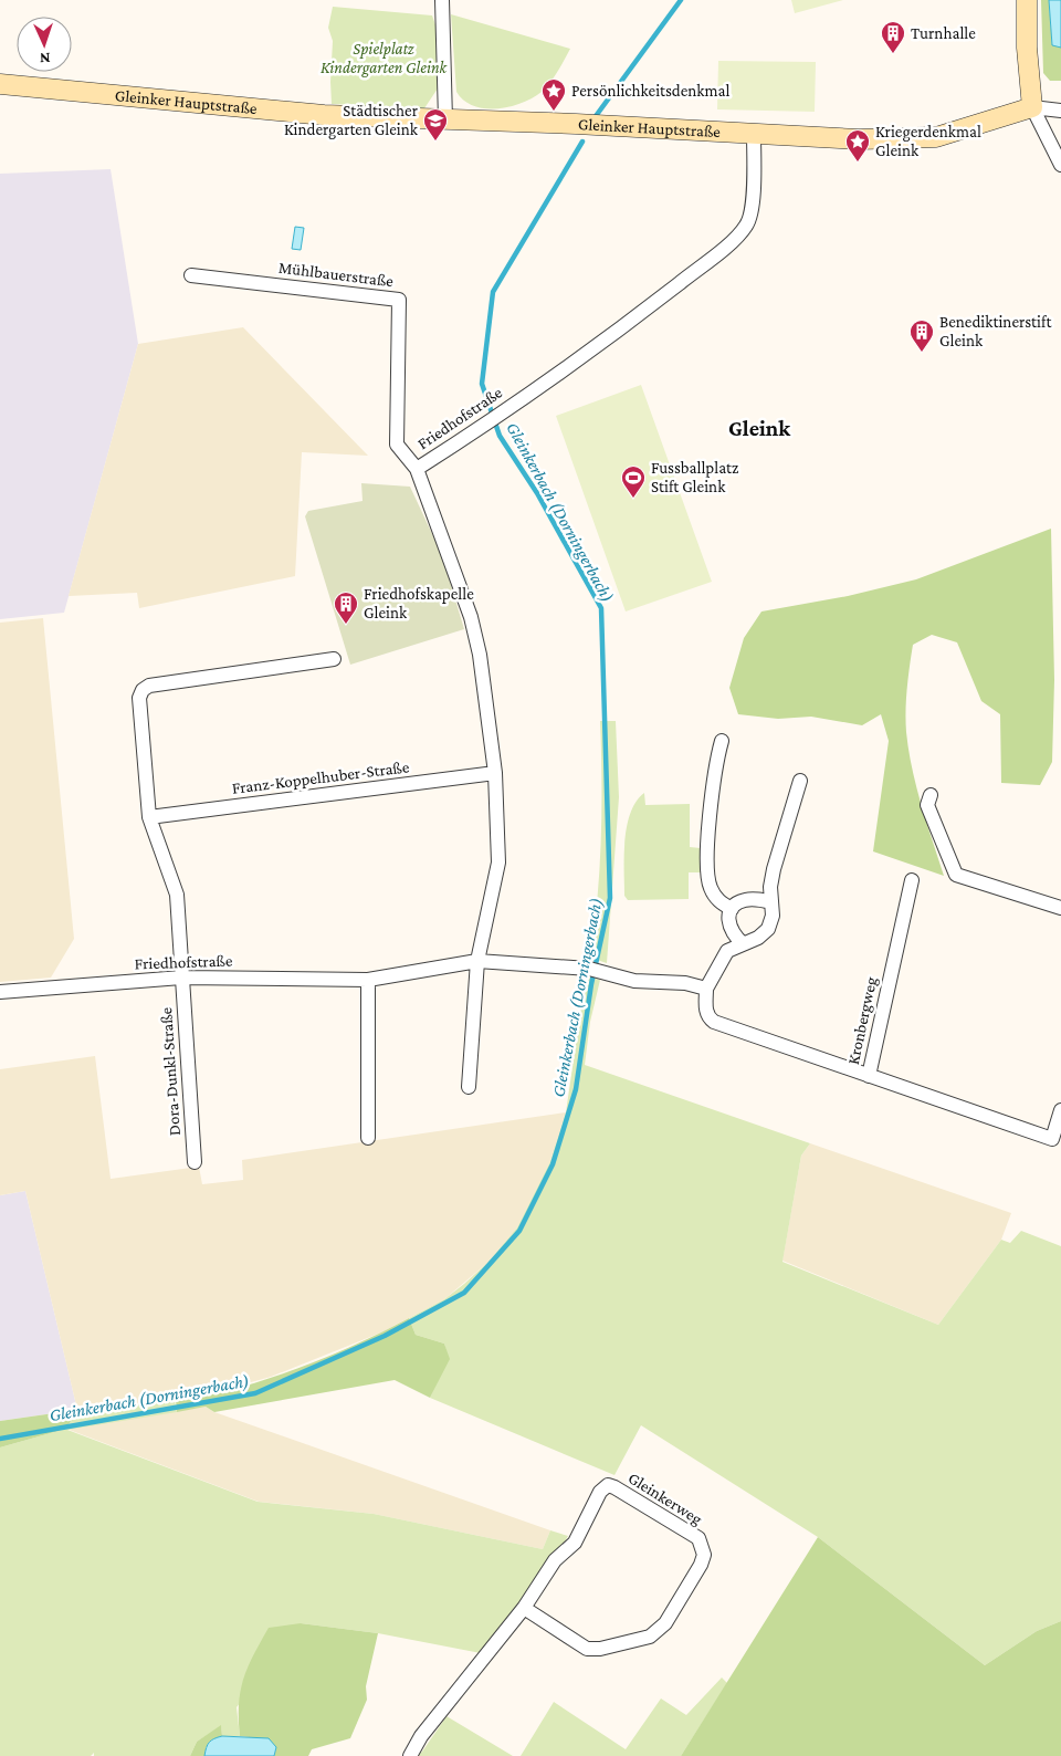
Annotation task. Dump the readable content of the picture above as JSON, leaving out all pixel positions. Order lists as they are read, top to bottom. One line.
{"streets":{"street":["Gleinker Hauptstraße","Mühlbauerstraße","Friedhofstraße","Franz-Koppelhuber-Straße","Kronbergweg","Dora-Dunkl-Straße","Gleinkerweg"]},"crossings":[["Gleinker Hauptstraße","Friedhofstraße"],["Mühlbauerstraße","Friedhofstraße"],["Friedhofstraße","Franz-Koppelhuber-Straße"],["Friedhofstraße","Dora-Dunkl-Straße"],["Franz-Koppelhuber-Straße","Dora-Dunkl-Straße"]],"districts":["Gleink"],"water":["Gleinkerbach (Dorningerbach)"],"parks":["Spielplatz Kindergarten Gleink"],"places":{"building":["Turnhalle","Benediktinerstift Gleink","Friedhofskapelle Gleink"],"place":["Persönlichkeitsdenkmal","Kriegerdenkmal Gleink"],"school or university":["Städtischer Kindergarten Gleink"],"sports":["Fussballplatz Stift Gleink"]},"north":"bottom"}
